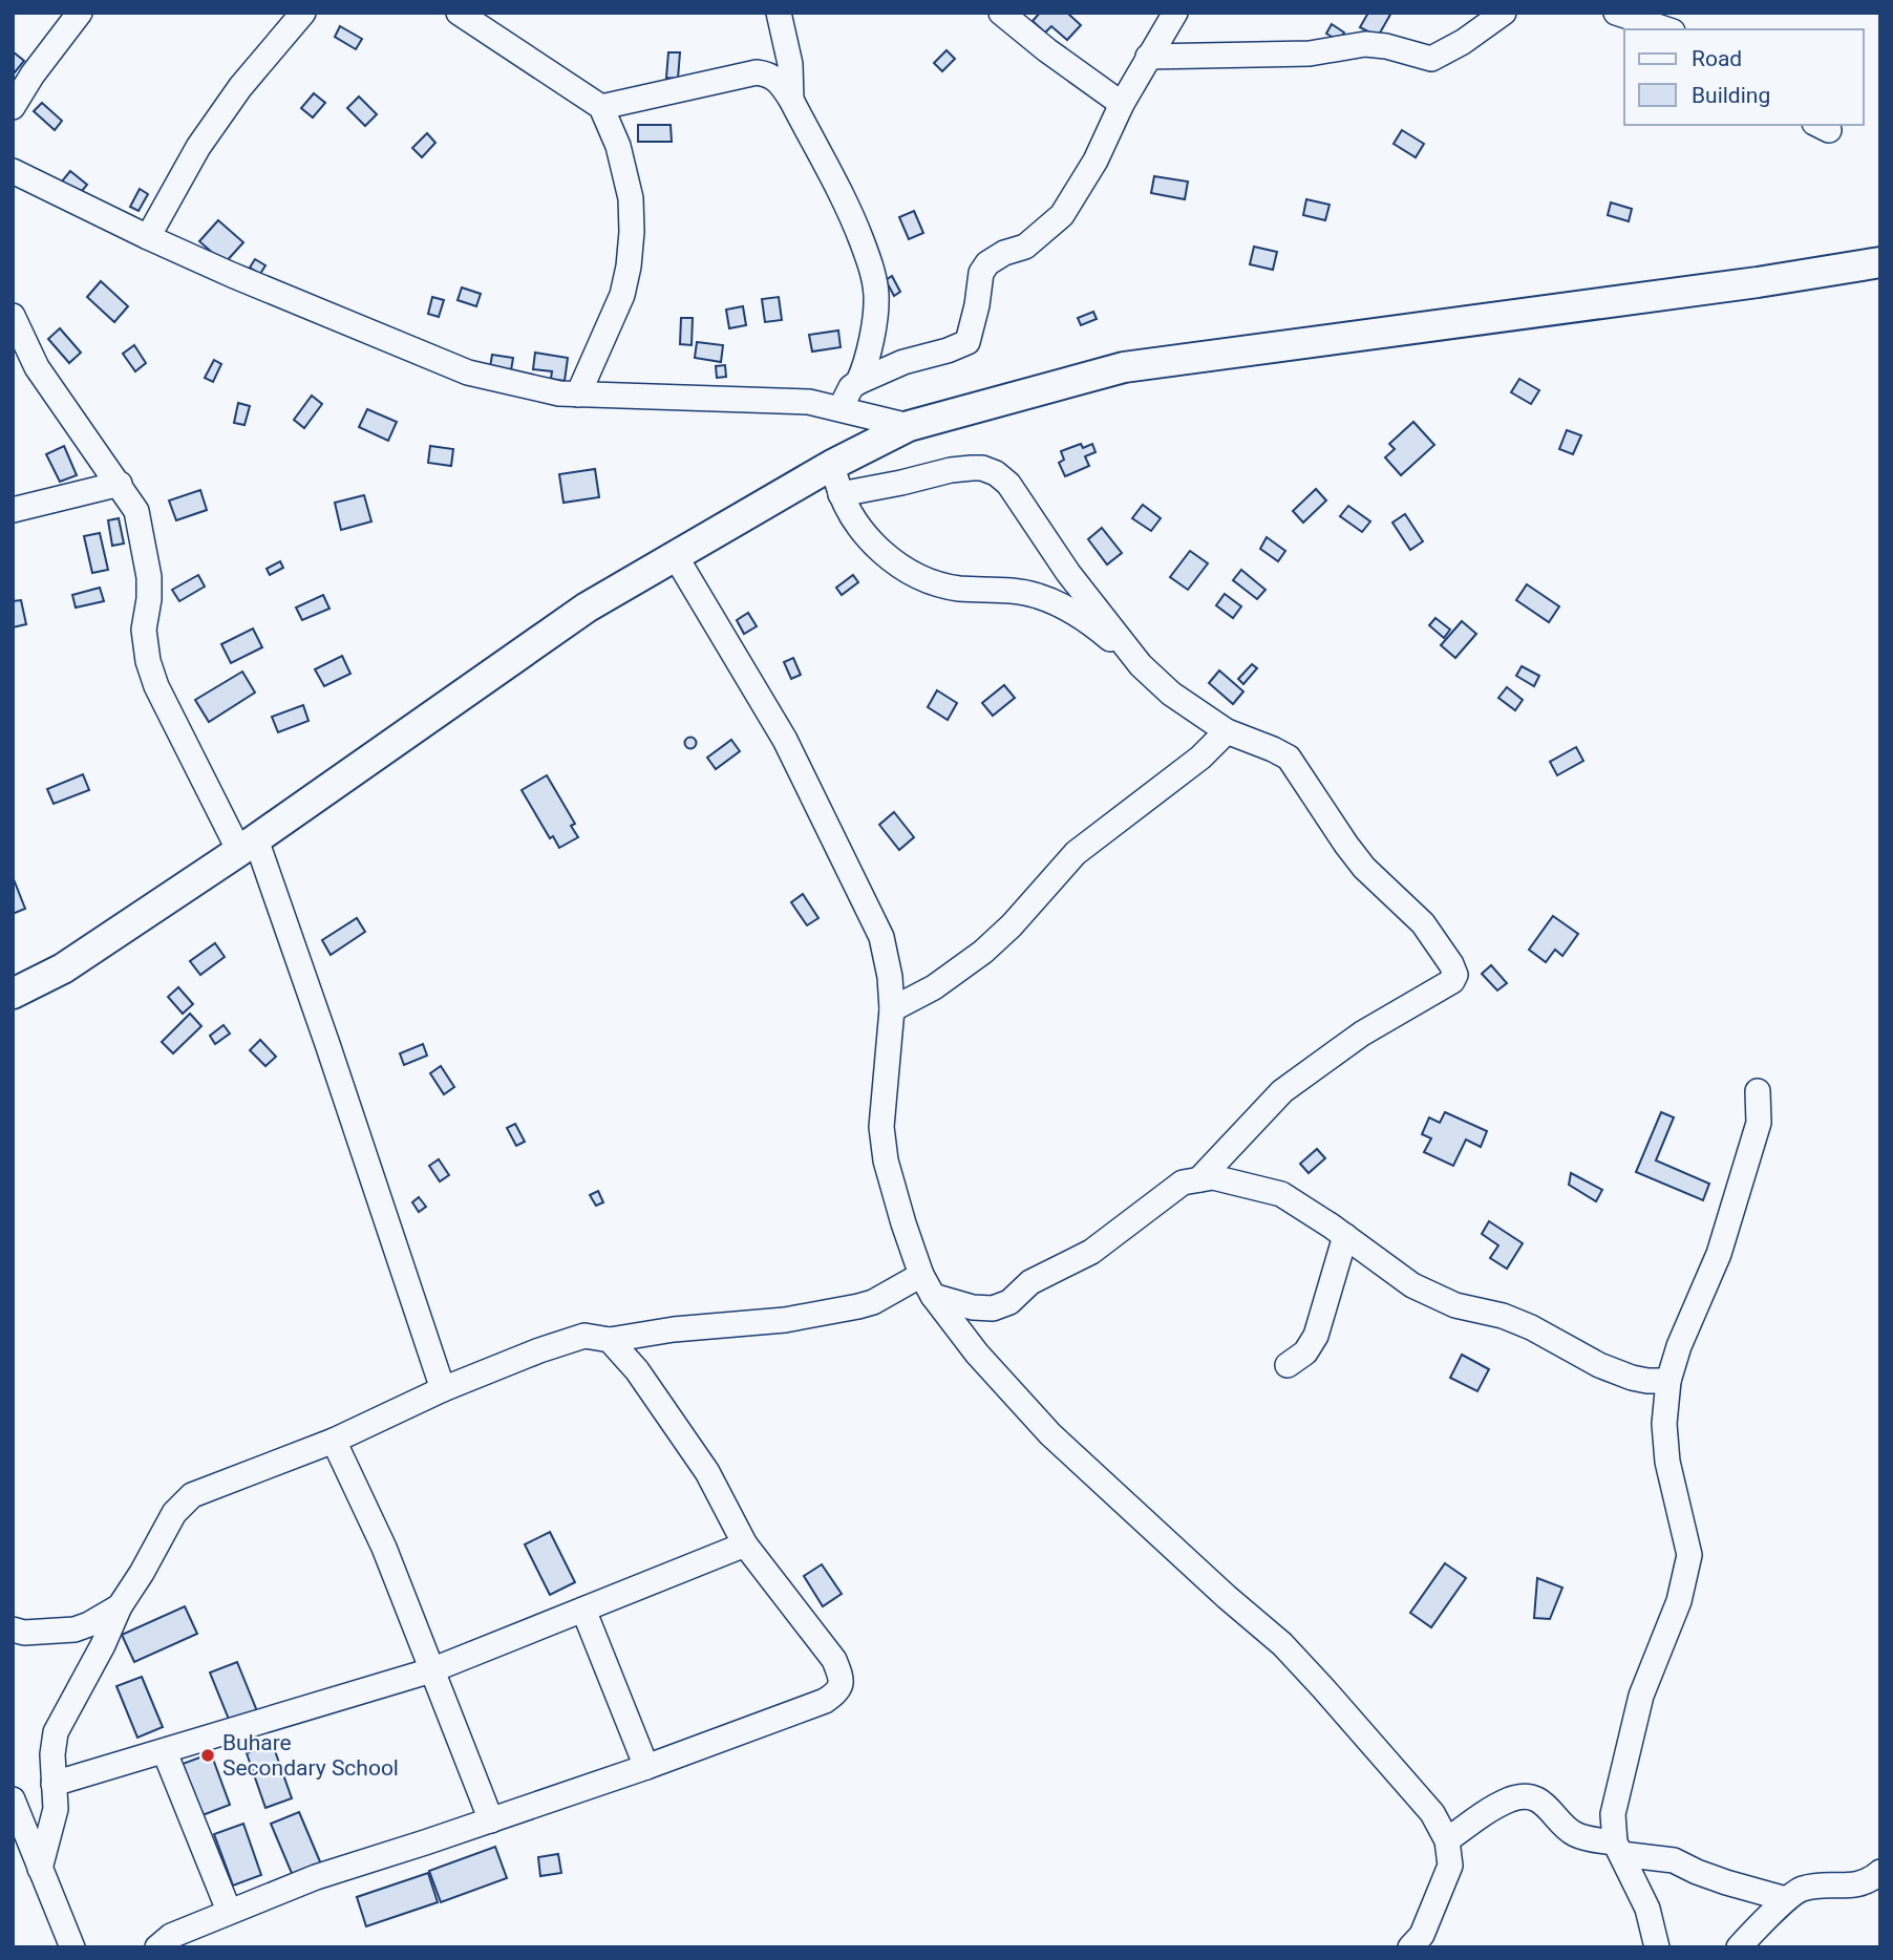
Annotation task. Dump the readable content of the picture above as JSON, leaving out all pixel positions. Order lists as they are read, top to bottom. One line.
{"places":["Buhare Secondary School"],"legend":["Road","Building"]}
